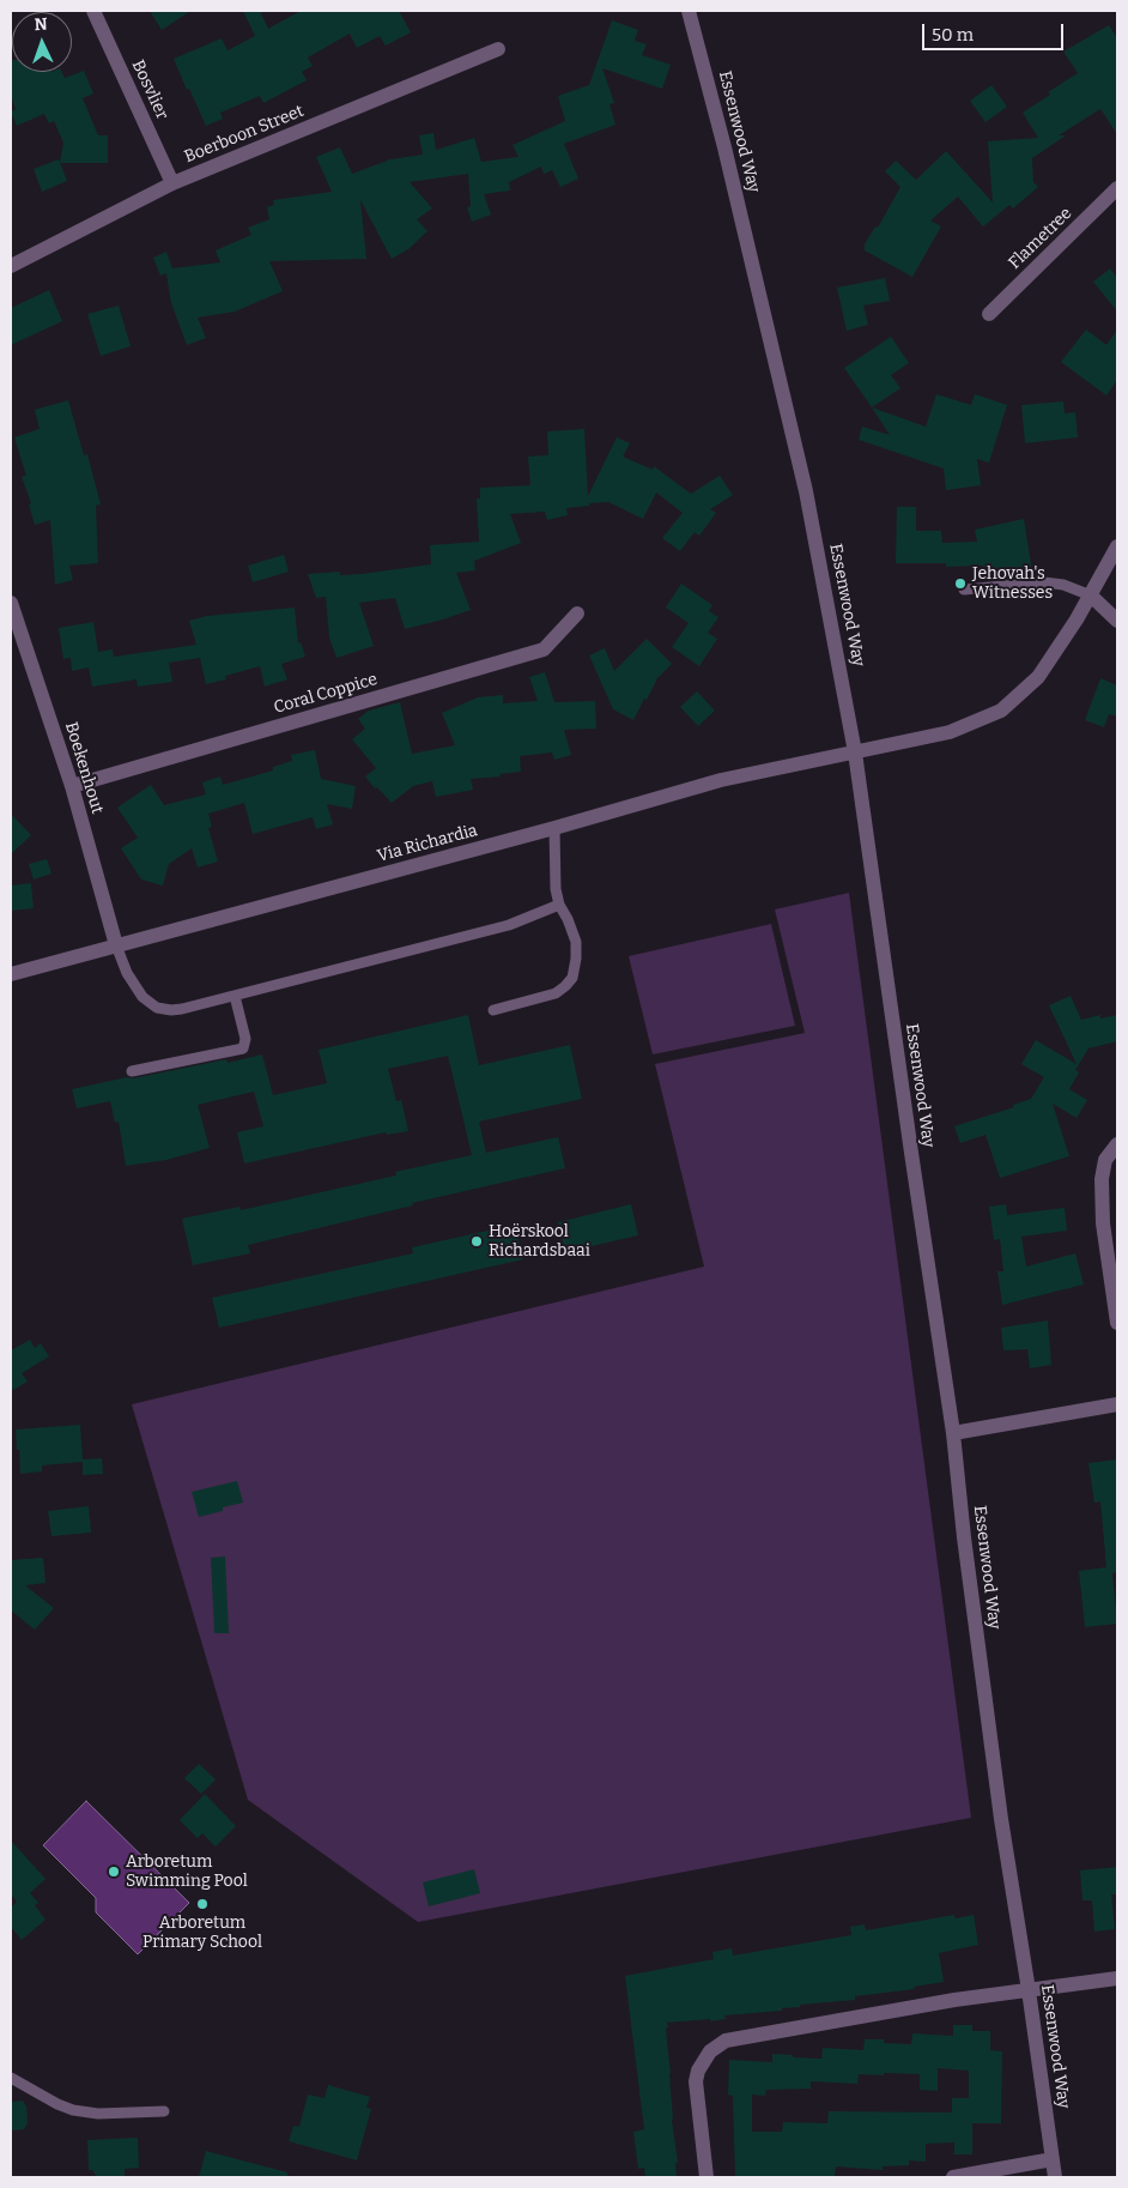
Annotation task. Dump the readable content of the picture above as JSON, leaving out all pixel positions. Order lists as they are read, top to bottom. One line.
{"streets":{"street":["Bosvlier","Essenwood Way","Boerboon Street","Flametree","Coral Coppice","Boekenhout","Via Richardia"]},"crossings":[["Bosvlier","Boerboon Street"],["Essenwood Way","Via Richardia"],["Coral Coppice","Boekenhout"],["Boekenhout","Via Richardia"]],"places":["Jehovah's Witnesses","Hoërskool Richardsbaai","Arboretum Swimming Pool","Arboretum Primary School"],"scale_bar":"50 m","north":"top"}
